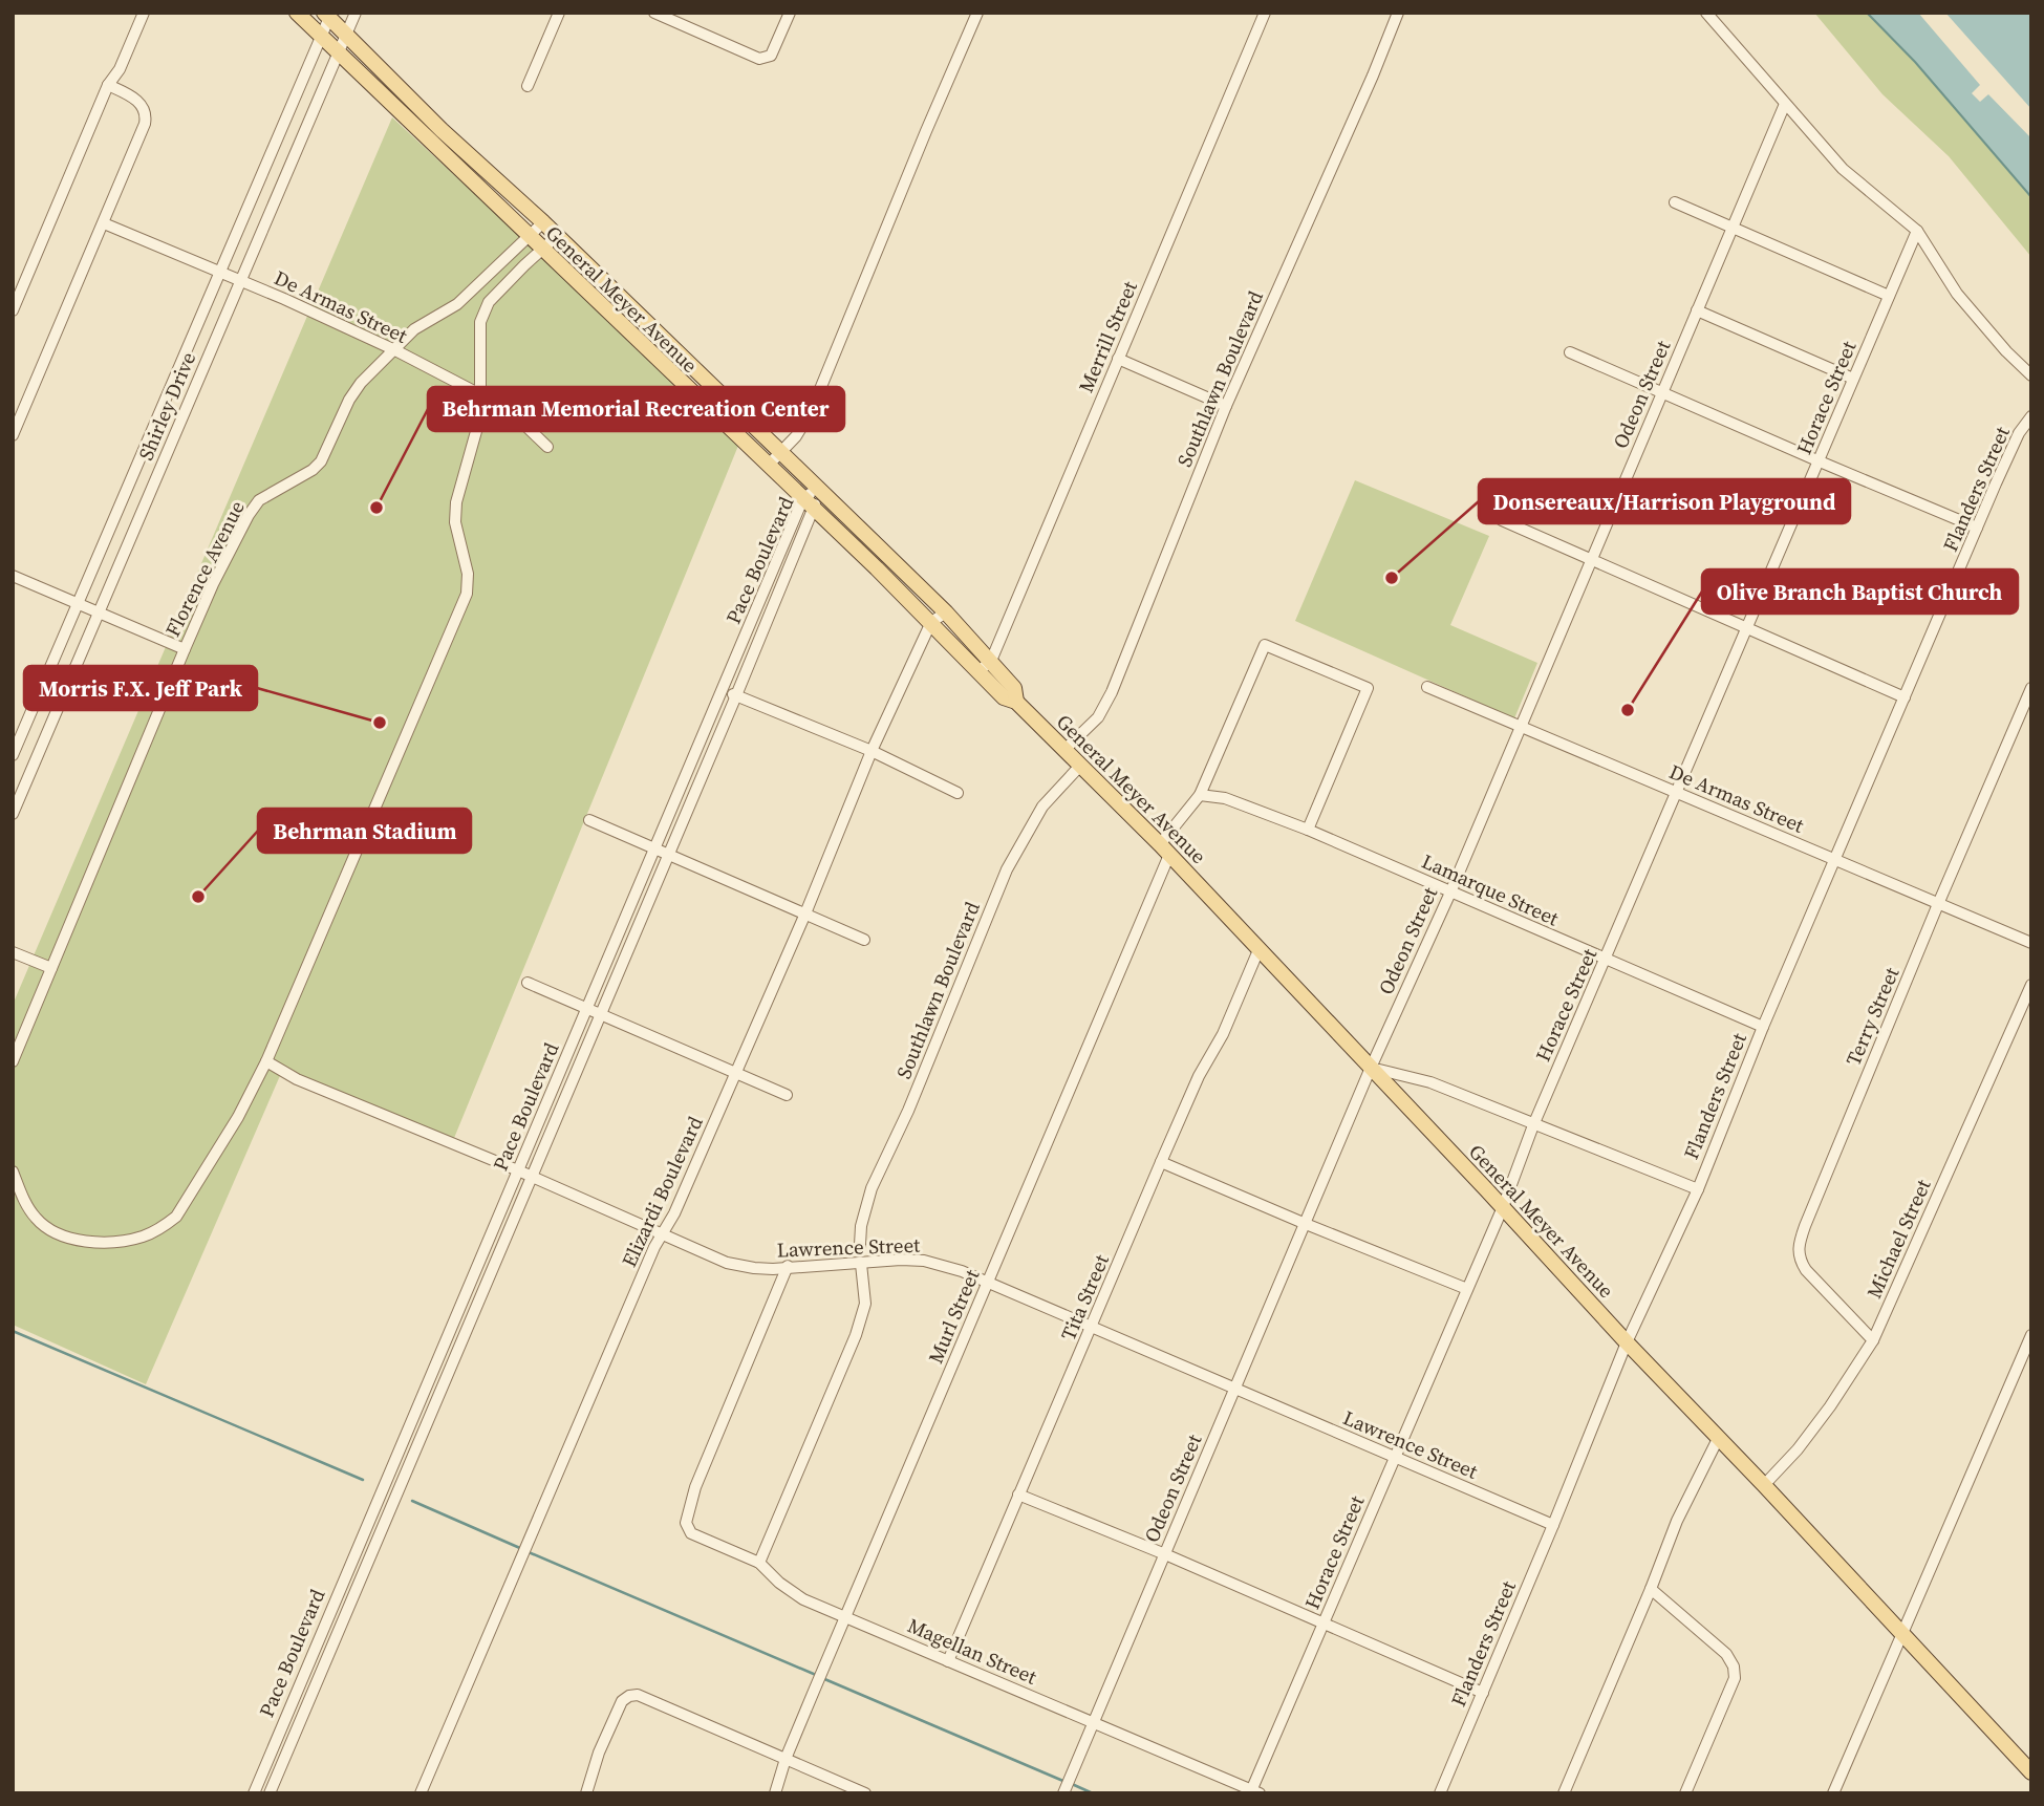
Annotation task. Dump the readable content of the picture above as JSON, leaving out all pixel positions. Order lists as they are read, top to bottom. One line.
{"streets":{"main road":["General Meyer Avenue"],"street":["De Armas Street","Merrill Street","Southlawn Boulevard","Odeon Street","Horace Street","Shirley Drive","Flanders Street","Pace Boulevard","Florence Avenue","Lamarque Street","Terry Street","Elizardi Boulevard","Michael Street","Lawrence Street","Tita Street","Murl Street","Magellan Street"]},"crossings":[["General Meyer Avenue","Merrill Street"],["General Meyer Avenue","Southlawn Boulevard"],["General Meyer Avenue","Odeon Street"],["General Meyer Avenue","Horace Street"],["General Meyer Avenue","Shirley Drive"],["General Meyer Avenue","Flanders Street"],["General Meyer Avenue","Pace Boulevard"],["General Meyer Avenue","Florence Avenue"],["General Meyer Avenue","Elizardi Boulevard"],["General Meyer Avenue","Michael Street"],["General Meyer Avenue","Tita Street"],["General Meyer Avenue","Murl Street"],["De Armas Street","Odeon Street"],["De Armas Street","Horace Street"],["De Armas Street","Shirley Drive"],["De Armas Street","Flanders Street"],["De Armas Street","Florence Avenue"],["De Armas Street","Terry Street"],["Odeon Street","Lamarque Street"],["Odeon Street","Lawrence Street"],["Odeon Street","Magellan Street"],["Horace Street","Lamarque Street"],["Horace Street","Lawrence Street"],["Horace Street","Magellan Street"],["Flanders Street","Lamarque Street"],["Flanders Street","Lawrence Street"],["Pace Boulevard","Lawrence Street"],["Lamarque Street","Murl Street"],["Terry Street","Michael Street"],["Elizardi Boulevard","Lawrence Street"],["Lawrence Street","Tita Street"],["Lawrence Street","Murl Street"],["Lawrence Street","Magellan Street"],["Tita Street","Magellan Street"],["Murl Street","Magellan Street"]],"places":["Behrman Memorial Recreation Center","Donsereaux/Harrison Playground","Olive Branch Baptist Church","Morris F.X. Jeff Park","Behrman Stadium"]}
